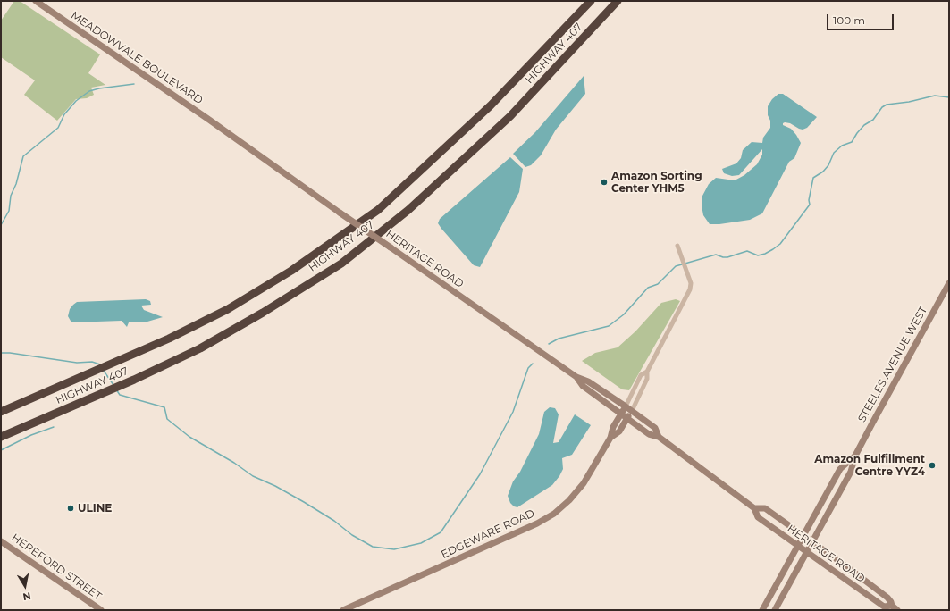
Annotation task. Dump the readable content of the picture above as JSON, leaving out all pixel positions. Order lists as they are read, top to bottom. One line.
{"streets":{"highway":["HIGHWAY 407"],"main road":["MEADOWVALE BOULEVARD","HERITAGE ROAD","STEELES AVENUE WEST","EDGEWARE ROAD","HEREFORD STREET"]},"crossings":[["MEADOWVALE BOULEVARD","HERITAGE ROAD"],["HERITAGE ROAD","STEELES AVENUE WEST"],["HERITAGE ROAD","EDGEWARE ROAD"]],"places":["Amazon Sorting Center YHM5","Amazon Fulfillment Centre YYZ4","ULINE"],"scale_bar":"100 m","north":"bottom"}
